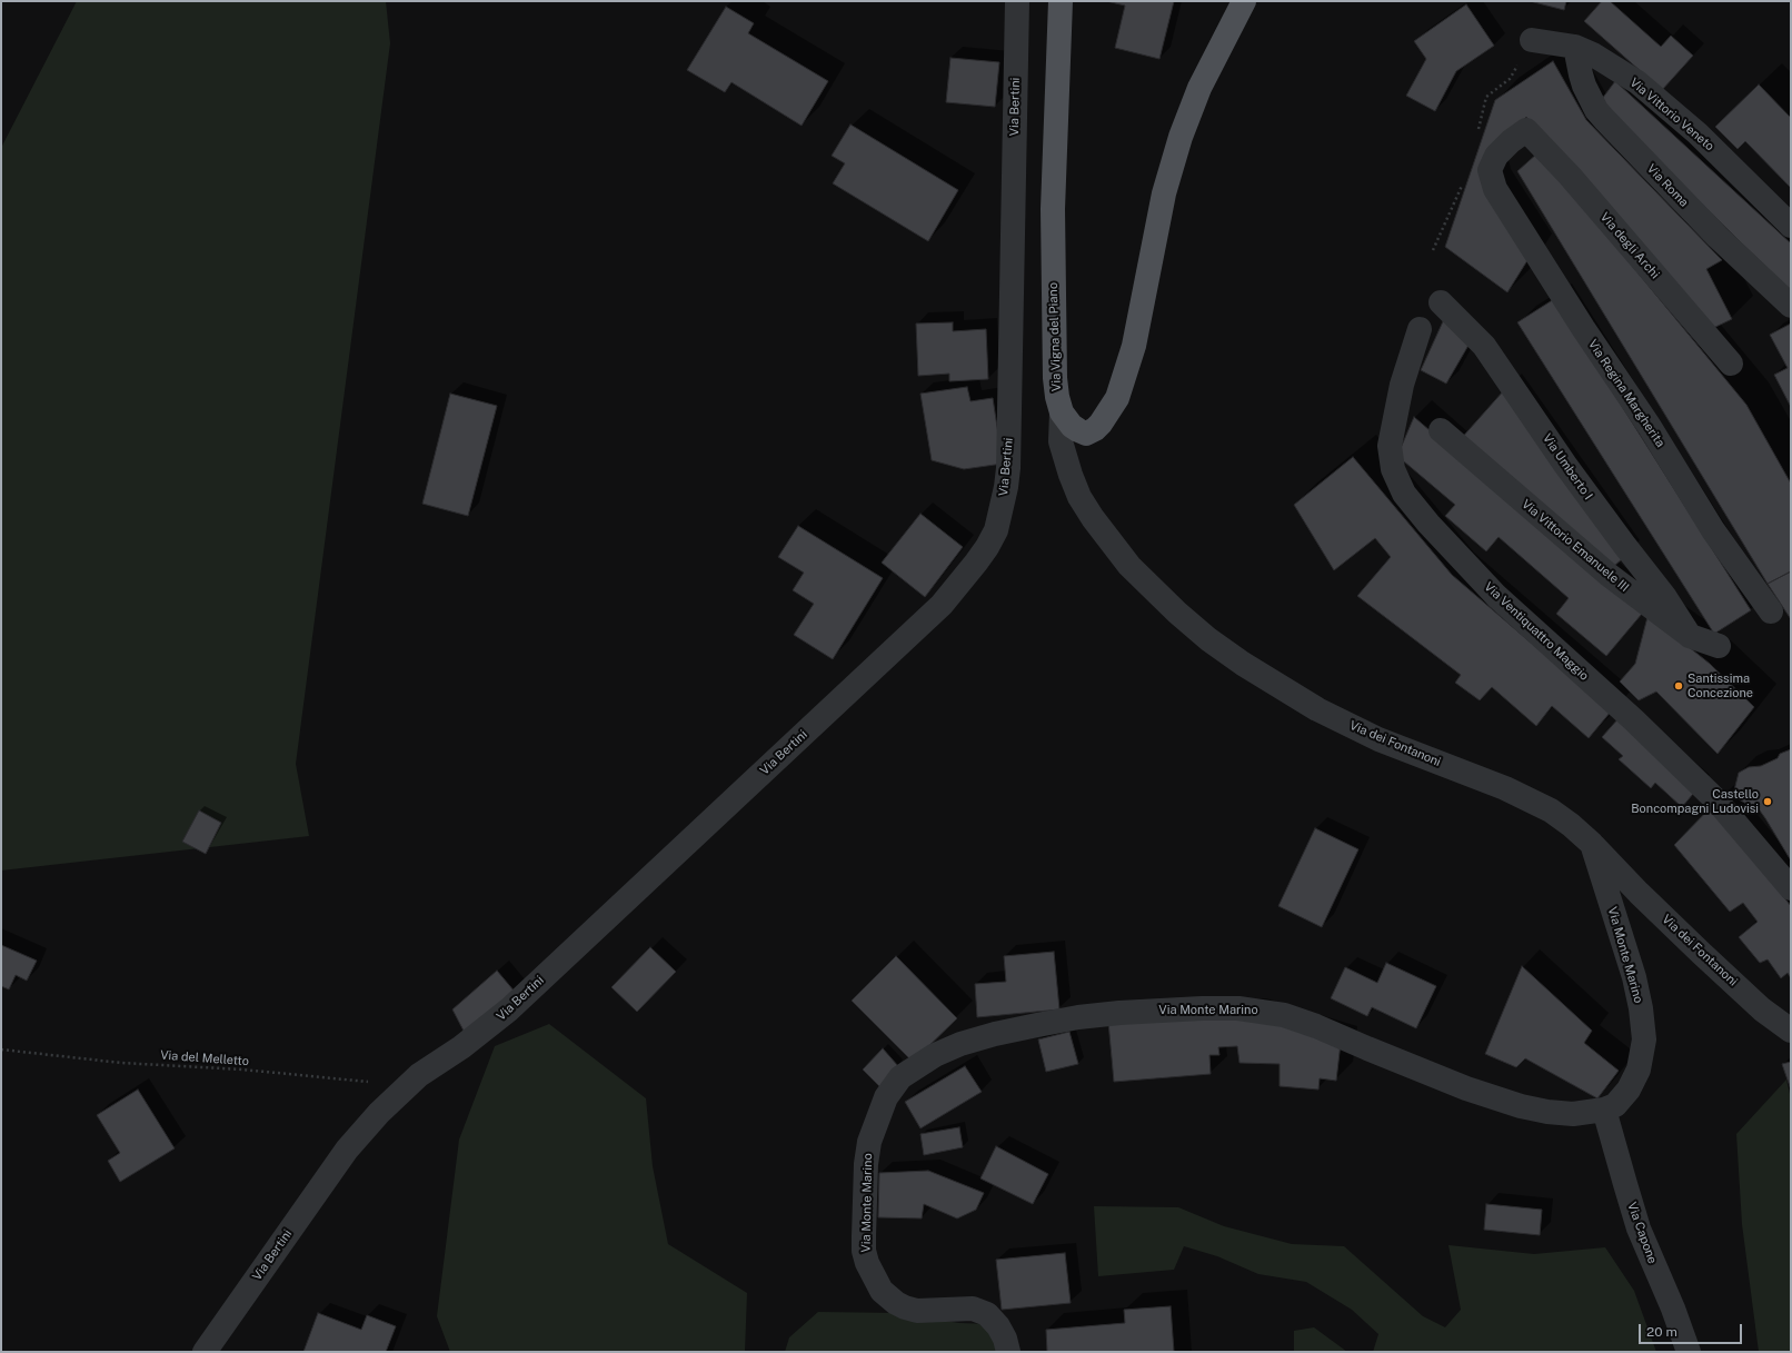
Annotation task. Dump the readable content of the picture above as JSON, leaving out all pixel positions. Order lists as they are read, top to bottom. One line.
{"streets":{"main road":["Via Vigna del Piano"],"street":["Via Bertini","Via Vittorio Veneto","Via Roma","Via degli Archi","Via Regina Margherita","Via Umberto I","Via Vittorio Emanuele III","Via Ventiquattro Maggio","Via dei Fontanoni","Via Monte Marino","Via Capone"],"path":["Via del Melletto"]},"crossings":[["Via Bertini","Via del Melletto"],["Via Vittorio Veneto","Via Roma"],["Via degli Archi","Via Regina Margherita"],["Via Vigna del Piano","Via dei Fontanoni"],["Via Umberto I","Via Vittorio Emanuele III"],["Via dei Fontanoni","Via Monte Marino"],["Via Monte Marino","Via Capone"]],"places":["Santissima Concezione","Castello Boncompagni Ludovisi"],"scale_bar":"20 m"}
